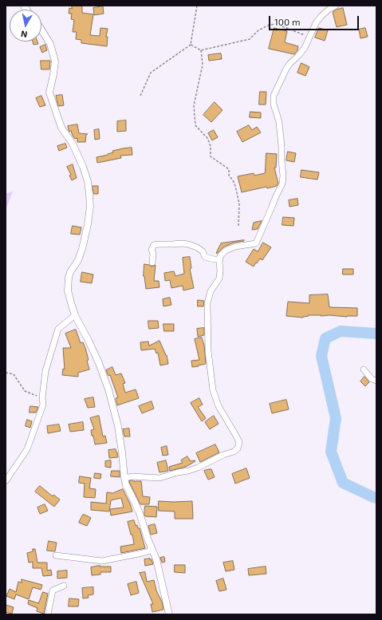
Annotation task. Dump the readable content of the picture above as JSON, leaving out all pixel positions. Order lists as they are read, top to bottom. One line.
{"scale_bar":"100 m","north":"bottom"}
